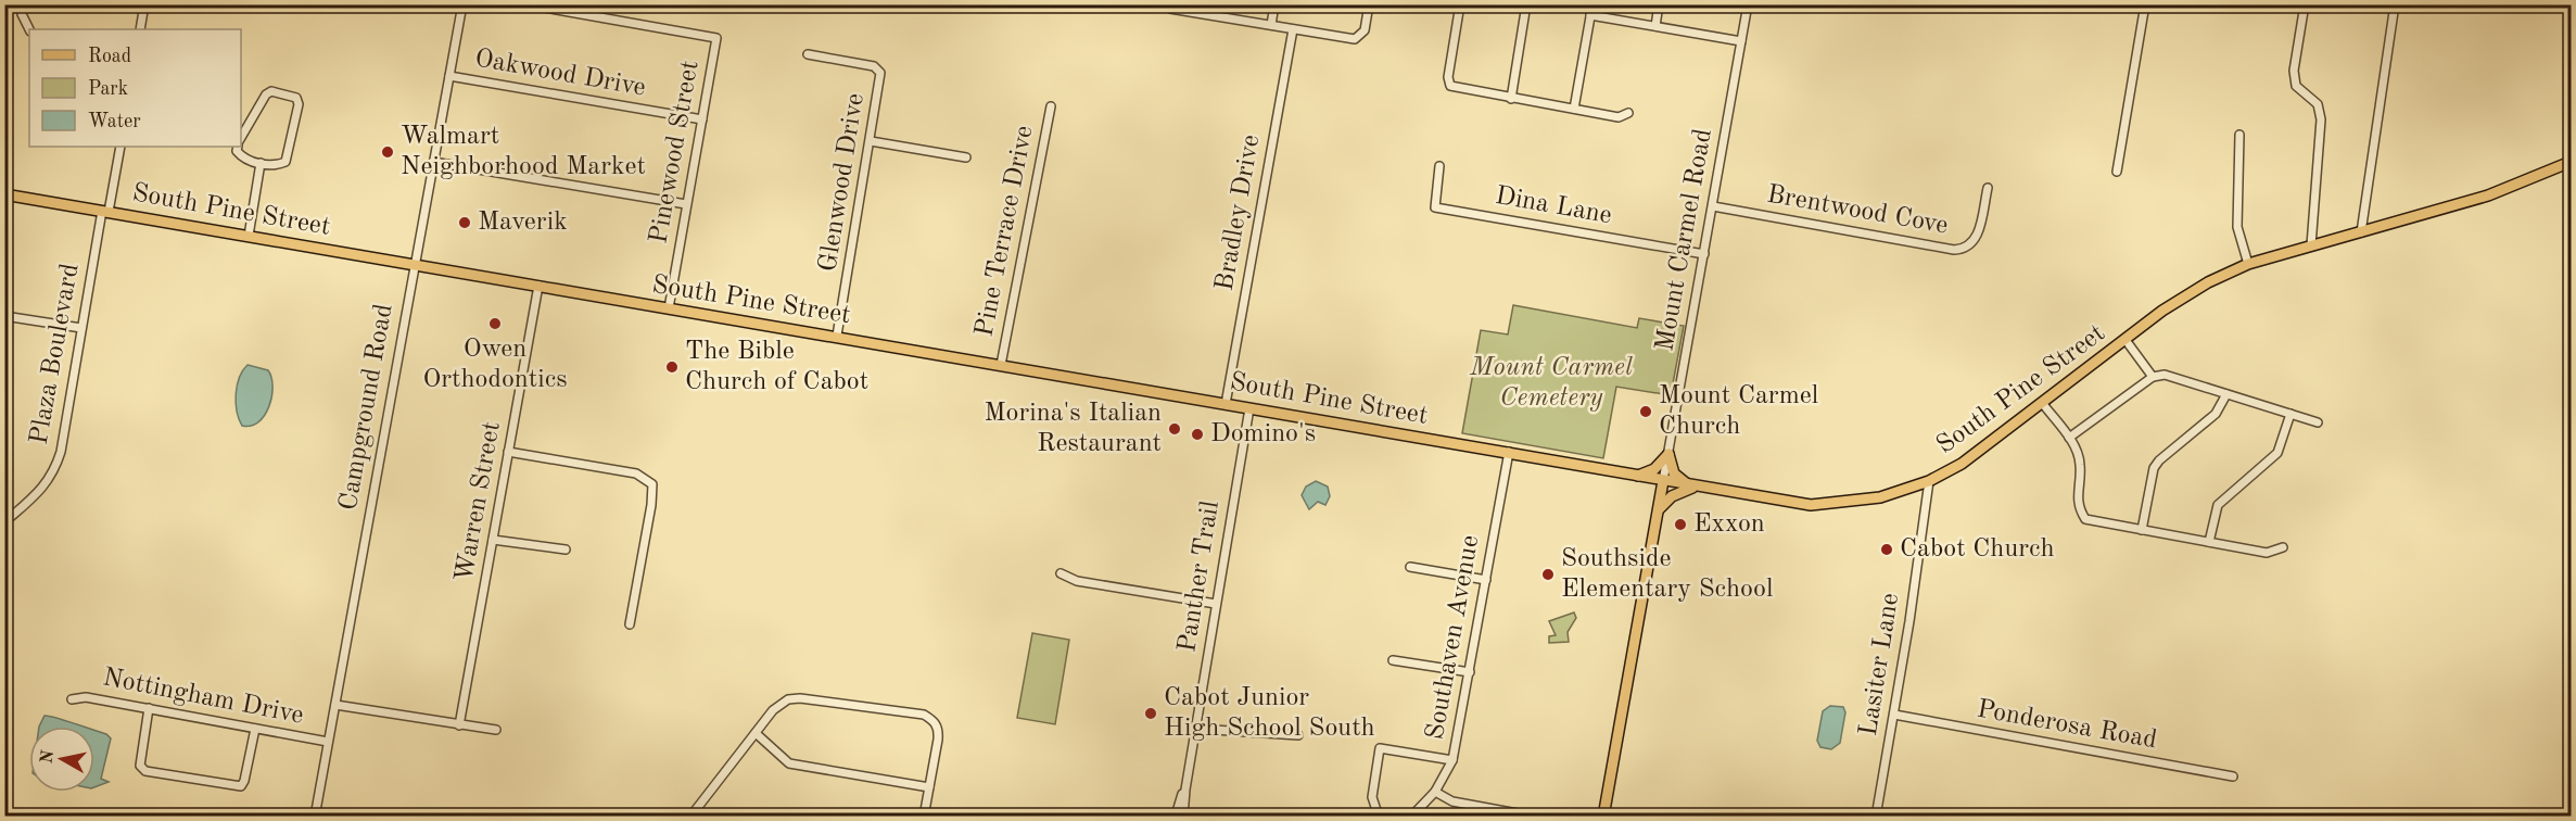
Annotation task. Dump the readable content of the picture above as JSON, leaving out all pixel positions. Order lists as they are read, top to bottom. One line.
{"streets":{"main road":["South Pine Street"],"street":["Oakwood Drive","Pinewood Street","Glenwood Drive","Dina Lane","Brentwood Cove","Bradley Drive","Pine Terrace Drive","Mount Carmel Road","Plaza Boulevard","Campground Road","Warren Street","Panther Trail","Southaven Avenue","Lasiter Lane","Nottingham Drive","Ponderosa Road"]},"crossings":[["Oakwood Drive","Pinewood Street"],["Oakwood Drive","Campground Road"],["Pinewood Street","South Pine Street"],["Glenwood Drive","South Pine Street"],["Dina Lane","Mount Carmel Road"],["South Pine Street","Bradley Drive"],["South Pine Street","Pine Terrace Drive"],["South Pine Street","Mount Carmel Road"],["South Pine Street","Plaza Boulevard"],["South Pine Street","Campground Road"],["South Pine Street","Warren Street"],["South Pine Street","Panther Trail"],["South Pine Street","Southaven Avenue"],["South Pine Street","Lasiter Lane"],["Brentwood Cove","Mount Carmel Road"],["Campground Road","Nottingham Drive"],["Lasiter Lane","Ponderosa Road"]],"parks":["Mount Carmel Cemetery"],"places":["Walmart Neighborhood Market","Maverik","Owen Orthodontics","The Bible Church of Cabot","Mount Carmel Church","Morina's Italian Restaurant","Domino's","Exxon","Cabot Church","Southside Elementary School","Cabot Junior High School South"],"legend":["Road","Park","Water"],"north":"left"}
